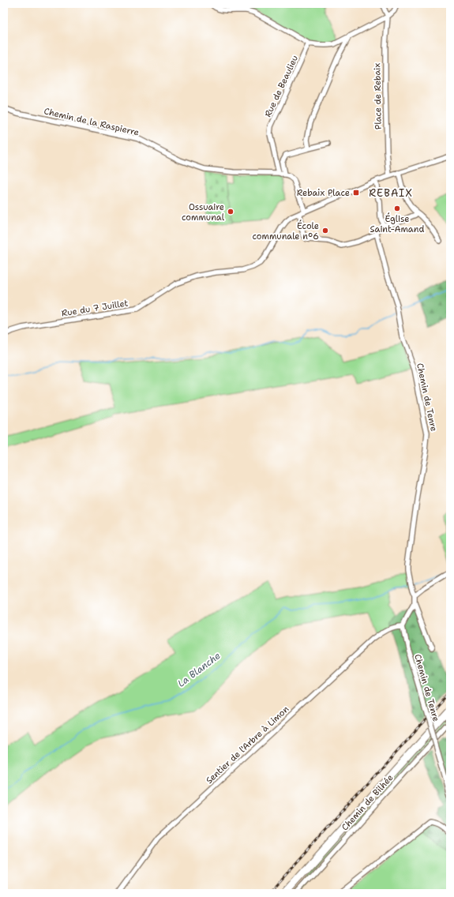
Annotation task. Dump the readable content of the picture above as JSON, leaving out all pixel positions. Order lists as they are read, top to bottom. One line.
{"streets":{"street":["Rue de Beaulieu","Place de Rebaix","Chemin de la Raspierre","Rue du 7 Juillet","Chemin de Tenre","Sentier de l'Arbre à Limon","Chemin de Bilhée"]},"crossings":[["Rue de Beaulieu","Chemin de la Raspierre"],["Chemin de la Raspierre","Rue du 7 Juillet"],["Chemin de Tenre","Sentier de l'Arbre à Limon"]],"districts":["REBAIX"],"water":["La Blanche"],"places":{"transit":["Rebaix Place"],"other":["Église Saint-Amand","Ossuaire communal","École communale n°6"]}}
